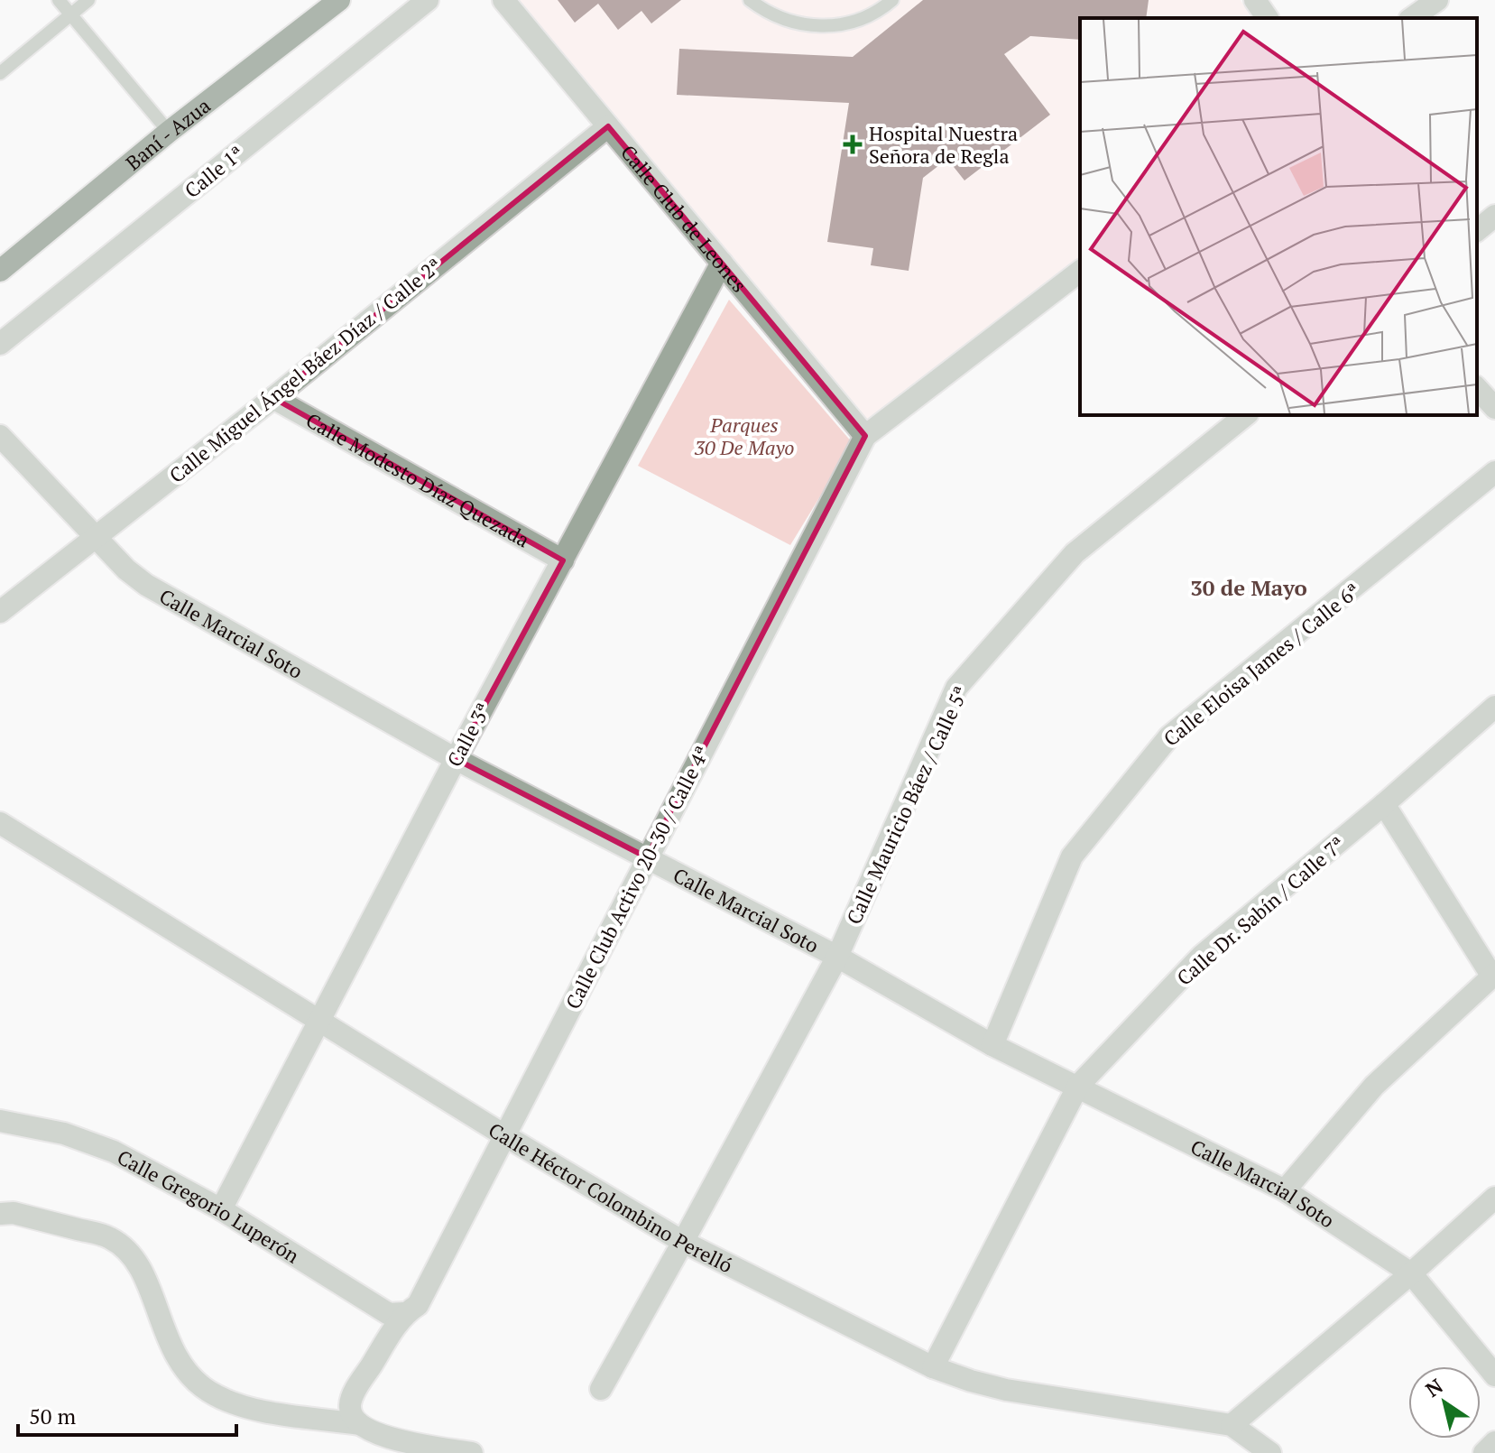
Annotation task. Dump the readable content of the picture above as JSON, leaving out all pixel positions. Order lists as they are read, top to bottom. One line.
{"streets":{"main road":["Baní - Azua"],"street":["Calle 1ª","Calle Club de Leones","Calle Miguel Ángel Báez Díaz / Calle 2ª","Calle Modesto Díaz Quezada","Calle Marcial Soto","Calle Eloisa James / Calle 6ª","Calle 3ª","Calle Mauricio Báez / Calle 5ª","Calle Club Activo 20-30 / Calle 4ª","Calle Dr. Sabín / Calle 7ª","Calle Héctor Colombino Perelló","Calle Gregorio Luperón"]},"crossings":[["Calle Club de Leones","Calle Miguel Ángel Báez Díaz / Calle 2ª"],["Calle Club de Leones","Calle 3ª"],["Calle Club de Leones","Calle Club Activo 20-30 / Calle 4ª"],["Calle Miguel Ángel Báez Díaz / Calle 2ª","Calle Modesto Díaz Quezada"],["Calle Miguel Ángel Báez Díaz / Calle 2ª","Calle Marcial Soto"],["Calle Modesto Díaz Quezada","Calle 3ª"],["Calle Marcial Soto","Calle Eloisa James / Calle 6ª"],["Calle Marcial Soto","Calle 3ª"],["Calle Marcial Soto","Calle Mauricio Báez / Calle 5ª"],["Calle Marcial Soto","Calle Club Activo 20-30 / Calle 4ª"],["Calle Marcial Soto","Calle Dr. Sabín / Calle 7ª"],["Calle 3ª","Calle Héctor Colombino Perelló"],["Calle 3ª","Calle Gregorio Luperón"],["Calle Mauricio Báez / Calle 5ª","Calle Héctor Colombino Perelló"],["Calle Club Activo 20-30 / Calle 4ª","Calle Héctor Colombino Perelló"],["Calle Club Activo 20-30 / Calle 4ª","Calle Gregorio Luperón"],["Calle Dr. Sabín / Calle 7ª","Calle Héctor Colombino Perelló"]],"districts":["30 de Mayo"],"parks":["Parques 30 De Mayo"],"places":{"health":["Hospital Nuestra Señora de Regla"]},"scale_bar":"50 m","north":"top left"}
